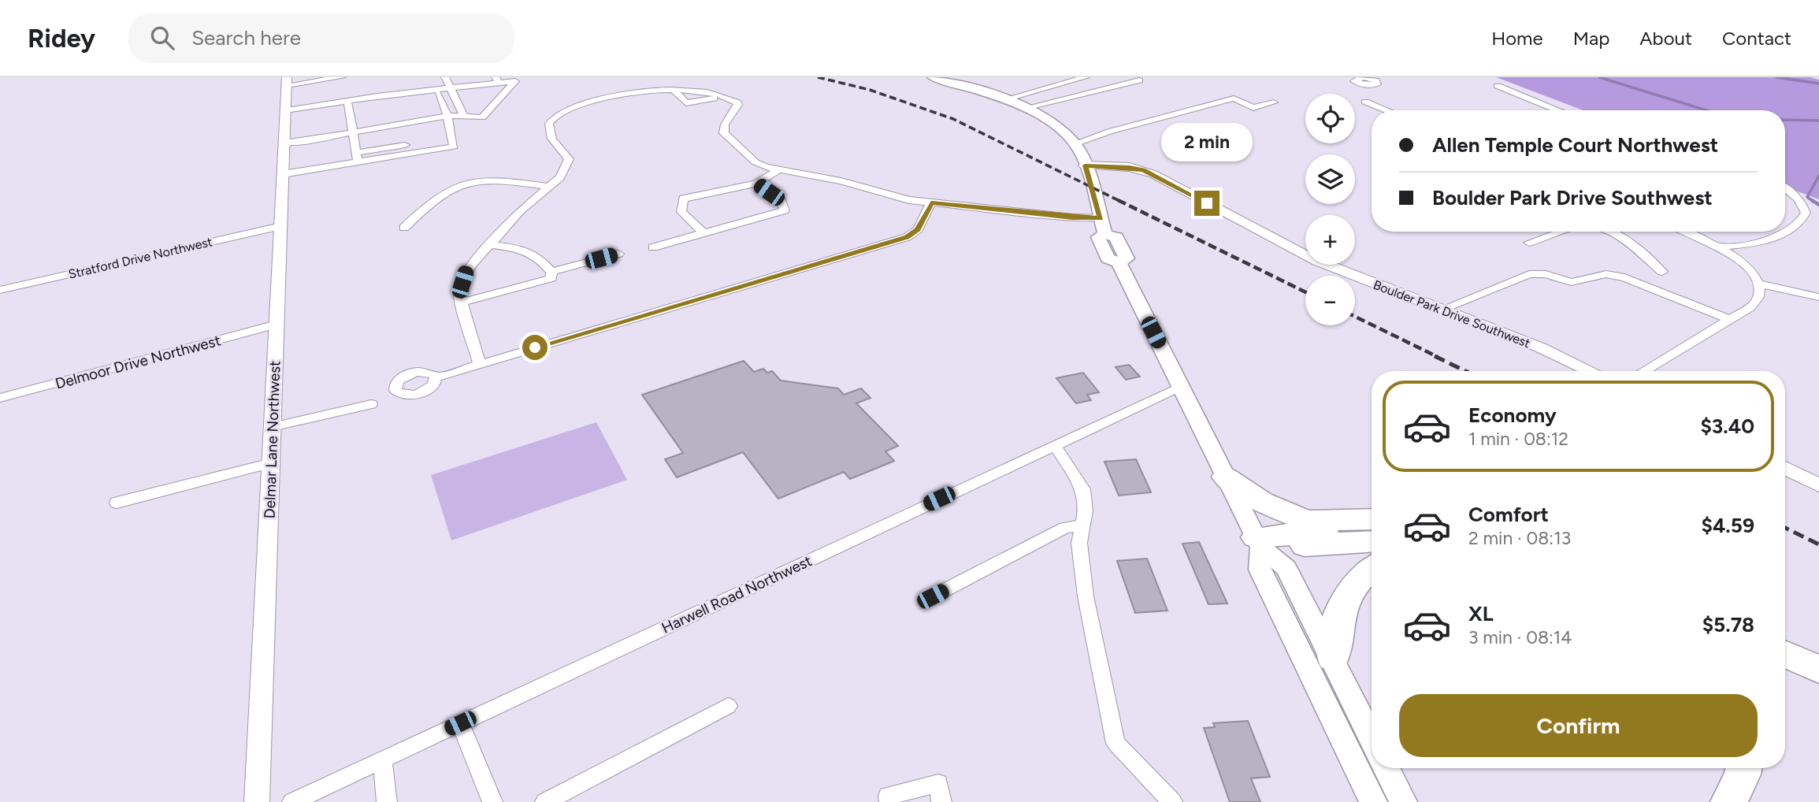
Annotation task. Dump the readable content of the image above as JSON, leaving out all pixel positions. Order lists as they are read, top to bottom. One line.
{"streets":{"street":["Stratford Drive Northwest","Boulder Park Drive Southwest","Delmoor Drive Northwest","Delmar Lane Northwest","Harwell Road Northwest"]},"crossings":[["Stratford Drive Northwest","Delmar Lane Northwest"],["Delmoor Drive Northwest","Delmar Lane Northwest"]],"page":{"header":"Ridey","search":"Search here","nav":["Home","Map","About","Contact"],"map_buttons":["+","−"],"banner":["Allen Temple Court Northwest","Boulder Park Drive Southwest"],"bubble":"2 min","list":[{"name":"Economy","note":"1 min · 08:12","value":"$3.40"},{"name":"Comfort","note":"2 min · 08:13","value":"$4.59"},{"name":"XL","note":"3 min · 08:14","value":"$5.78"}],"buttons":"Confirm"}}
